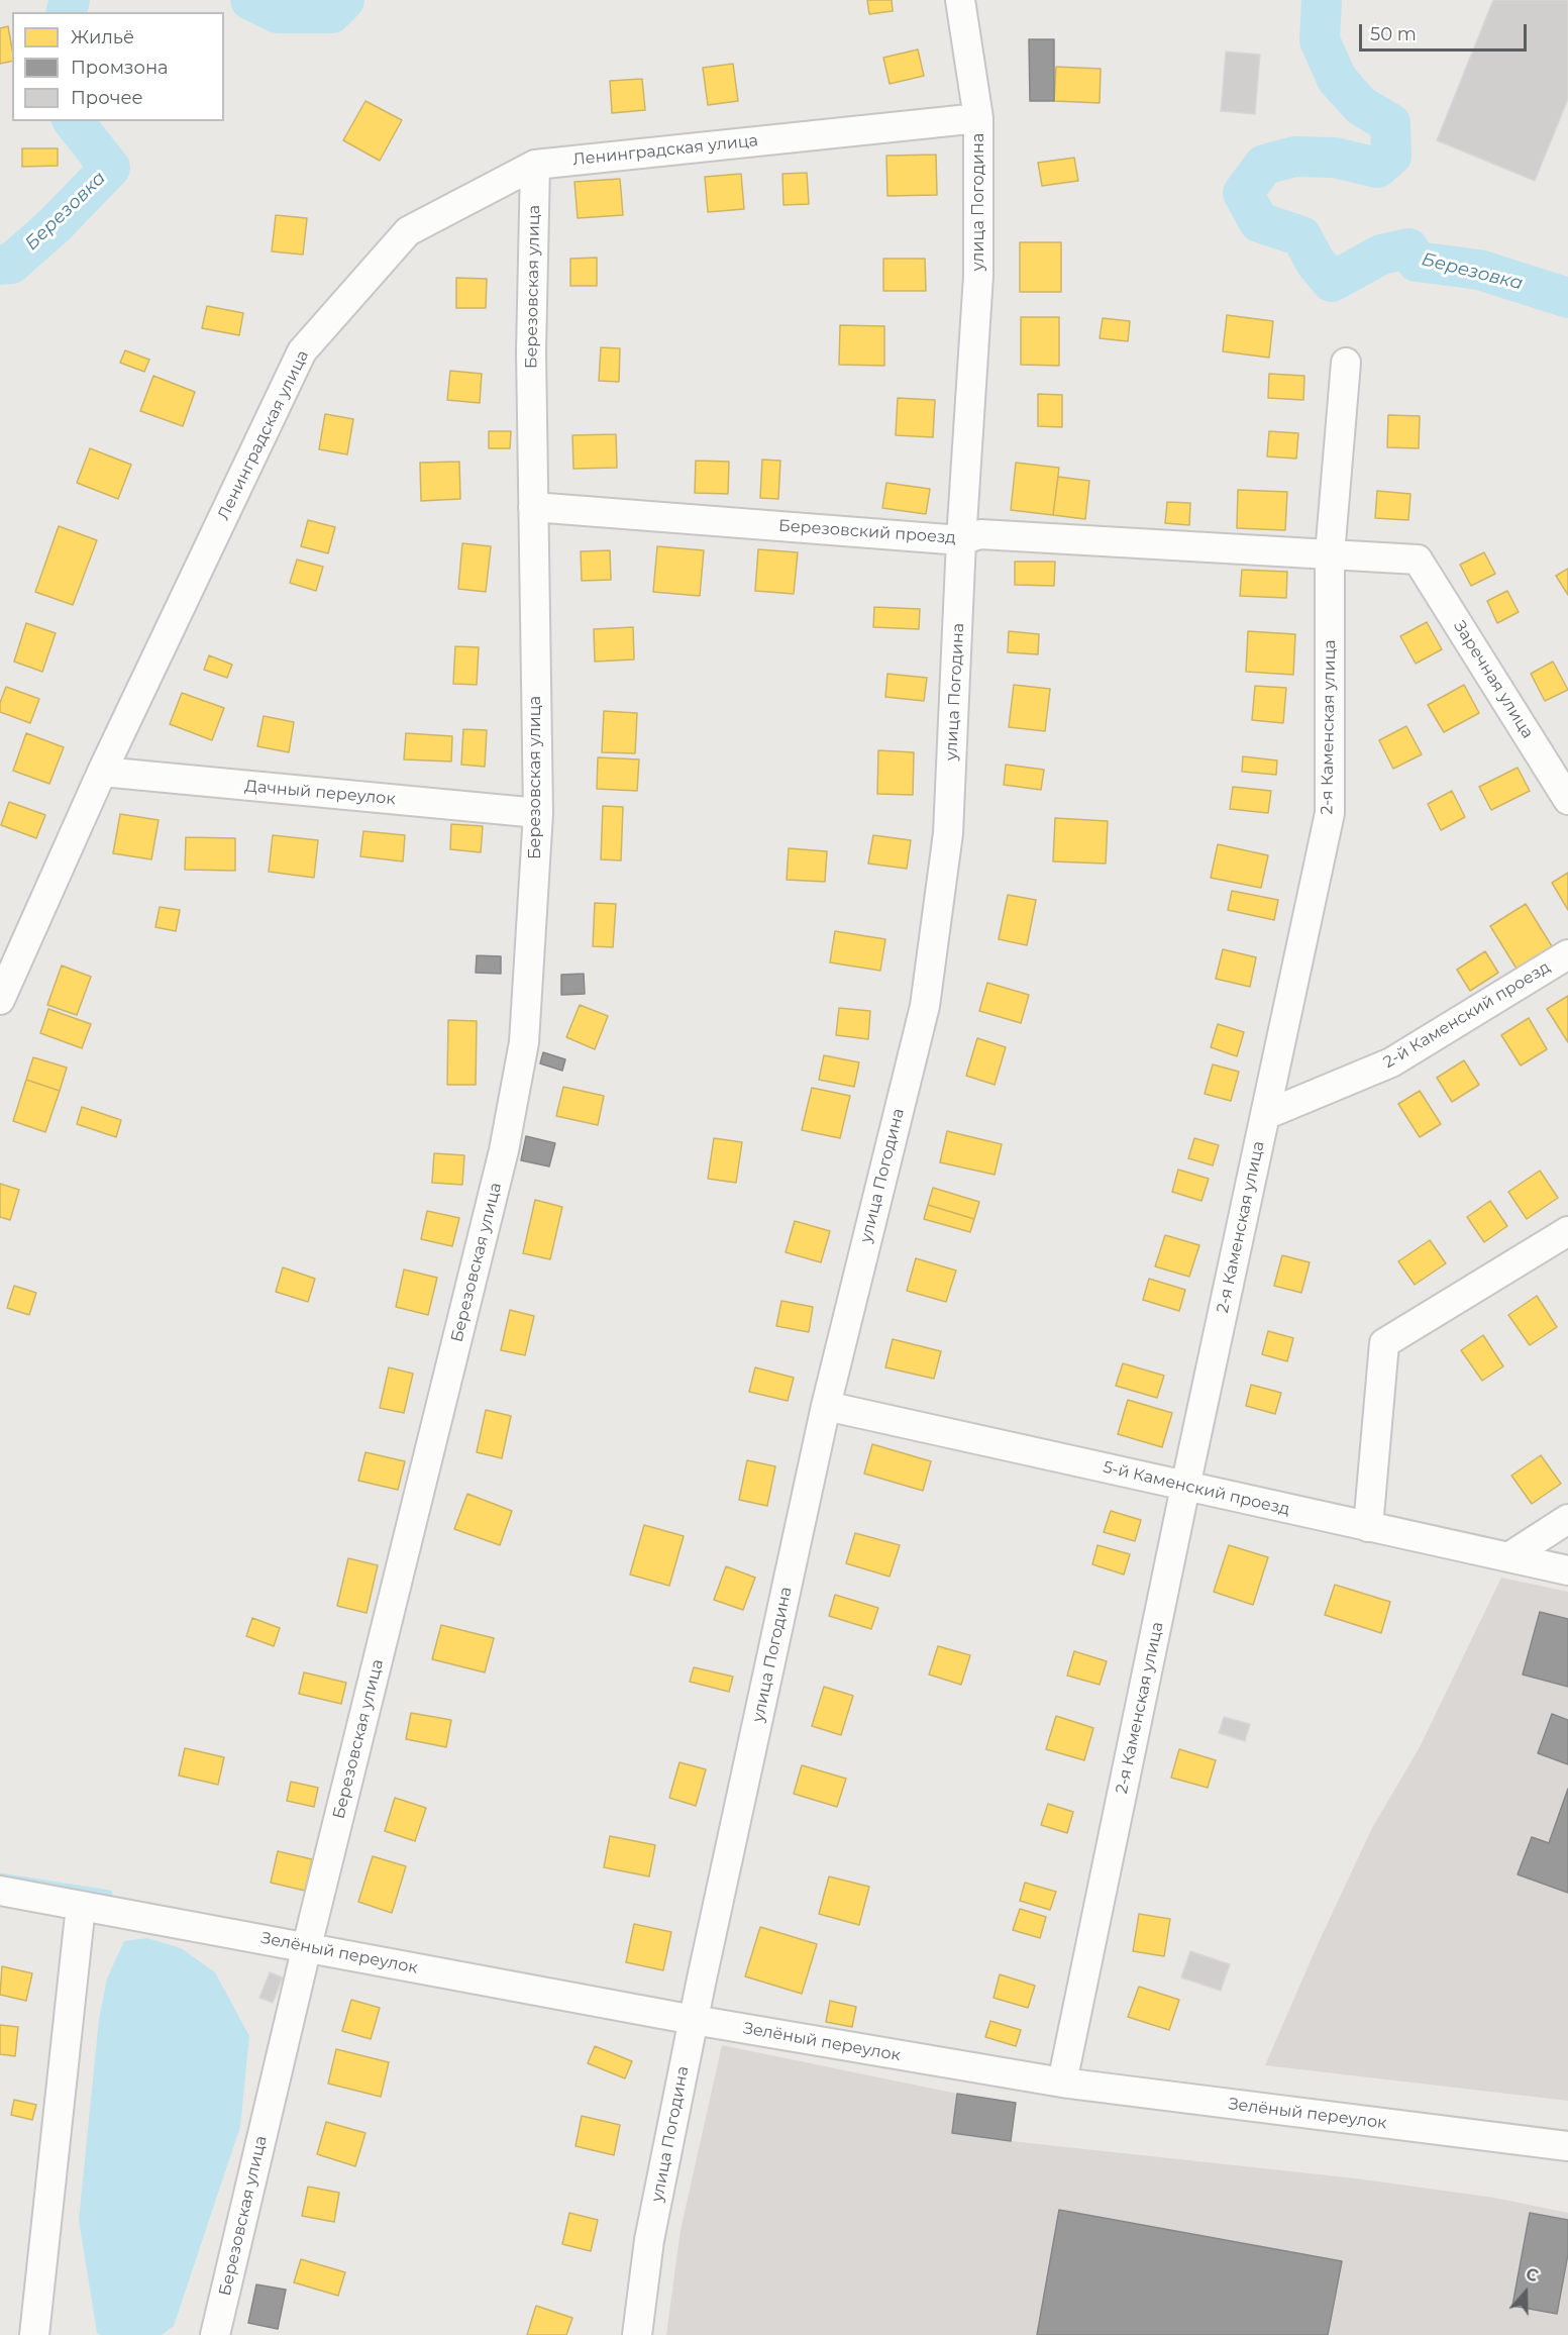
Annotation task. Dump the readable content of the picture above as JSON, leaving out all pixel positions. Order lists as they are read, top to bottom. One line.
{"streets":{"street":["Ленинградская улица","улица Погодина","Березовская улица","Березовский проезд","Заречная улица","2-я Каменская улица","Дачный переулок","2-й Каменский проезд","5-й Каменский проезд","Зелёный переулок"]},"crossings":[["Ленинградская улица","улица Погодина"],["Ленинградская улица","Березовская улица"],["Ленинградская улица","Дачный переулок"],["улица Погодина","Березовский проезд"],["улица Погодина","5-й Каменский проезд"],["улица Погодина","Зелёный переулок"],["Березовская улица","Березовский проезд"],["Березовская улица","Дачный переулок"],["Березовская улица","Зелёный переулок"],["Березовский проезд","Заречная улица"],["Березовский проезд","2-я Каменская улица"],["2-я Каменская улица","2-й Каменский проезд"],["2-я Каменская улица","5-й Каменский проезд"],["2-я Каменская улица","Зелёный переулок"]],"water":["Березовка"],"legend":["Жильё","Промзона","Прочее"],"scale_bar":"50 m","north":"top"}
